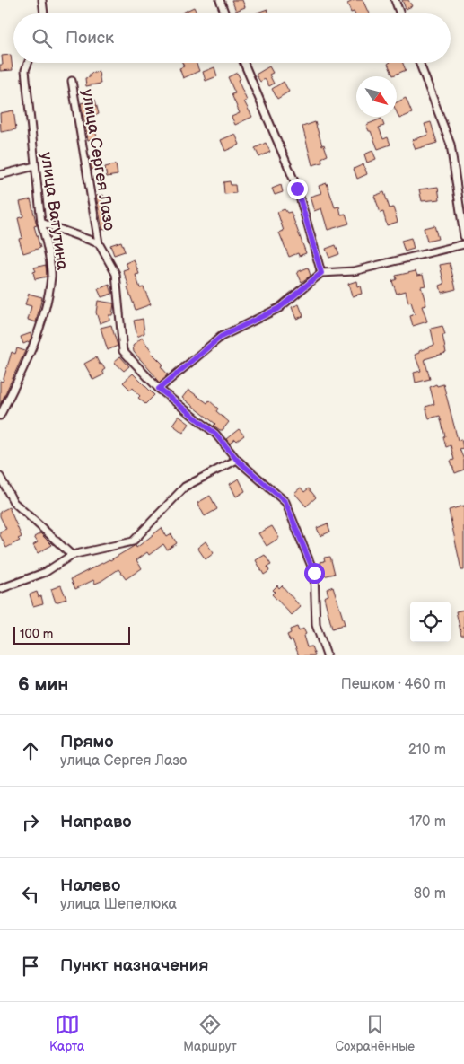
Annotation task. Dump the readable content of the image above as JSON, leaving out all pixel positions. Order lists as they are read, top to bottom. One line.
{"streets":{"street":["улица Сергея Лазо","улица Ватутина"]},"crossings":[["улица Сергея Лазо","улица Ватутина"]],"scale_bar":"100 m","north":"bottom right","page":{"search":"Поиск","scale":"100 m","heading":["6 мин","Пешком · 460 m"],"list":[["Прямо","улица Сергея Лазо","210 m"],["Направо","170 m"],["Налево","улица Шепелюка","80 m"],"Пункт назначения"],"nav":["Карта","Маршрут","Сохранённые"]}}
